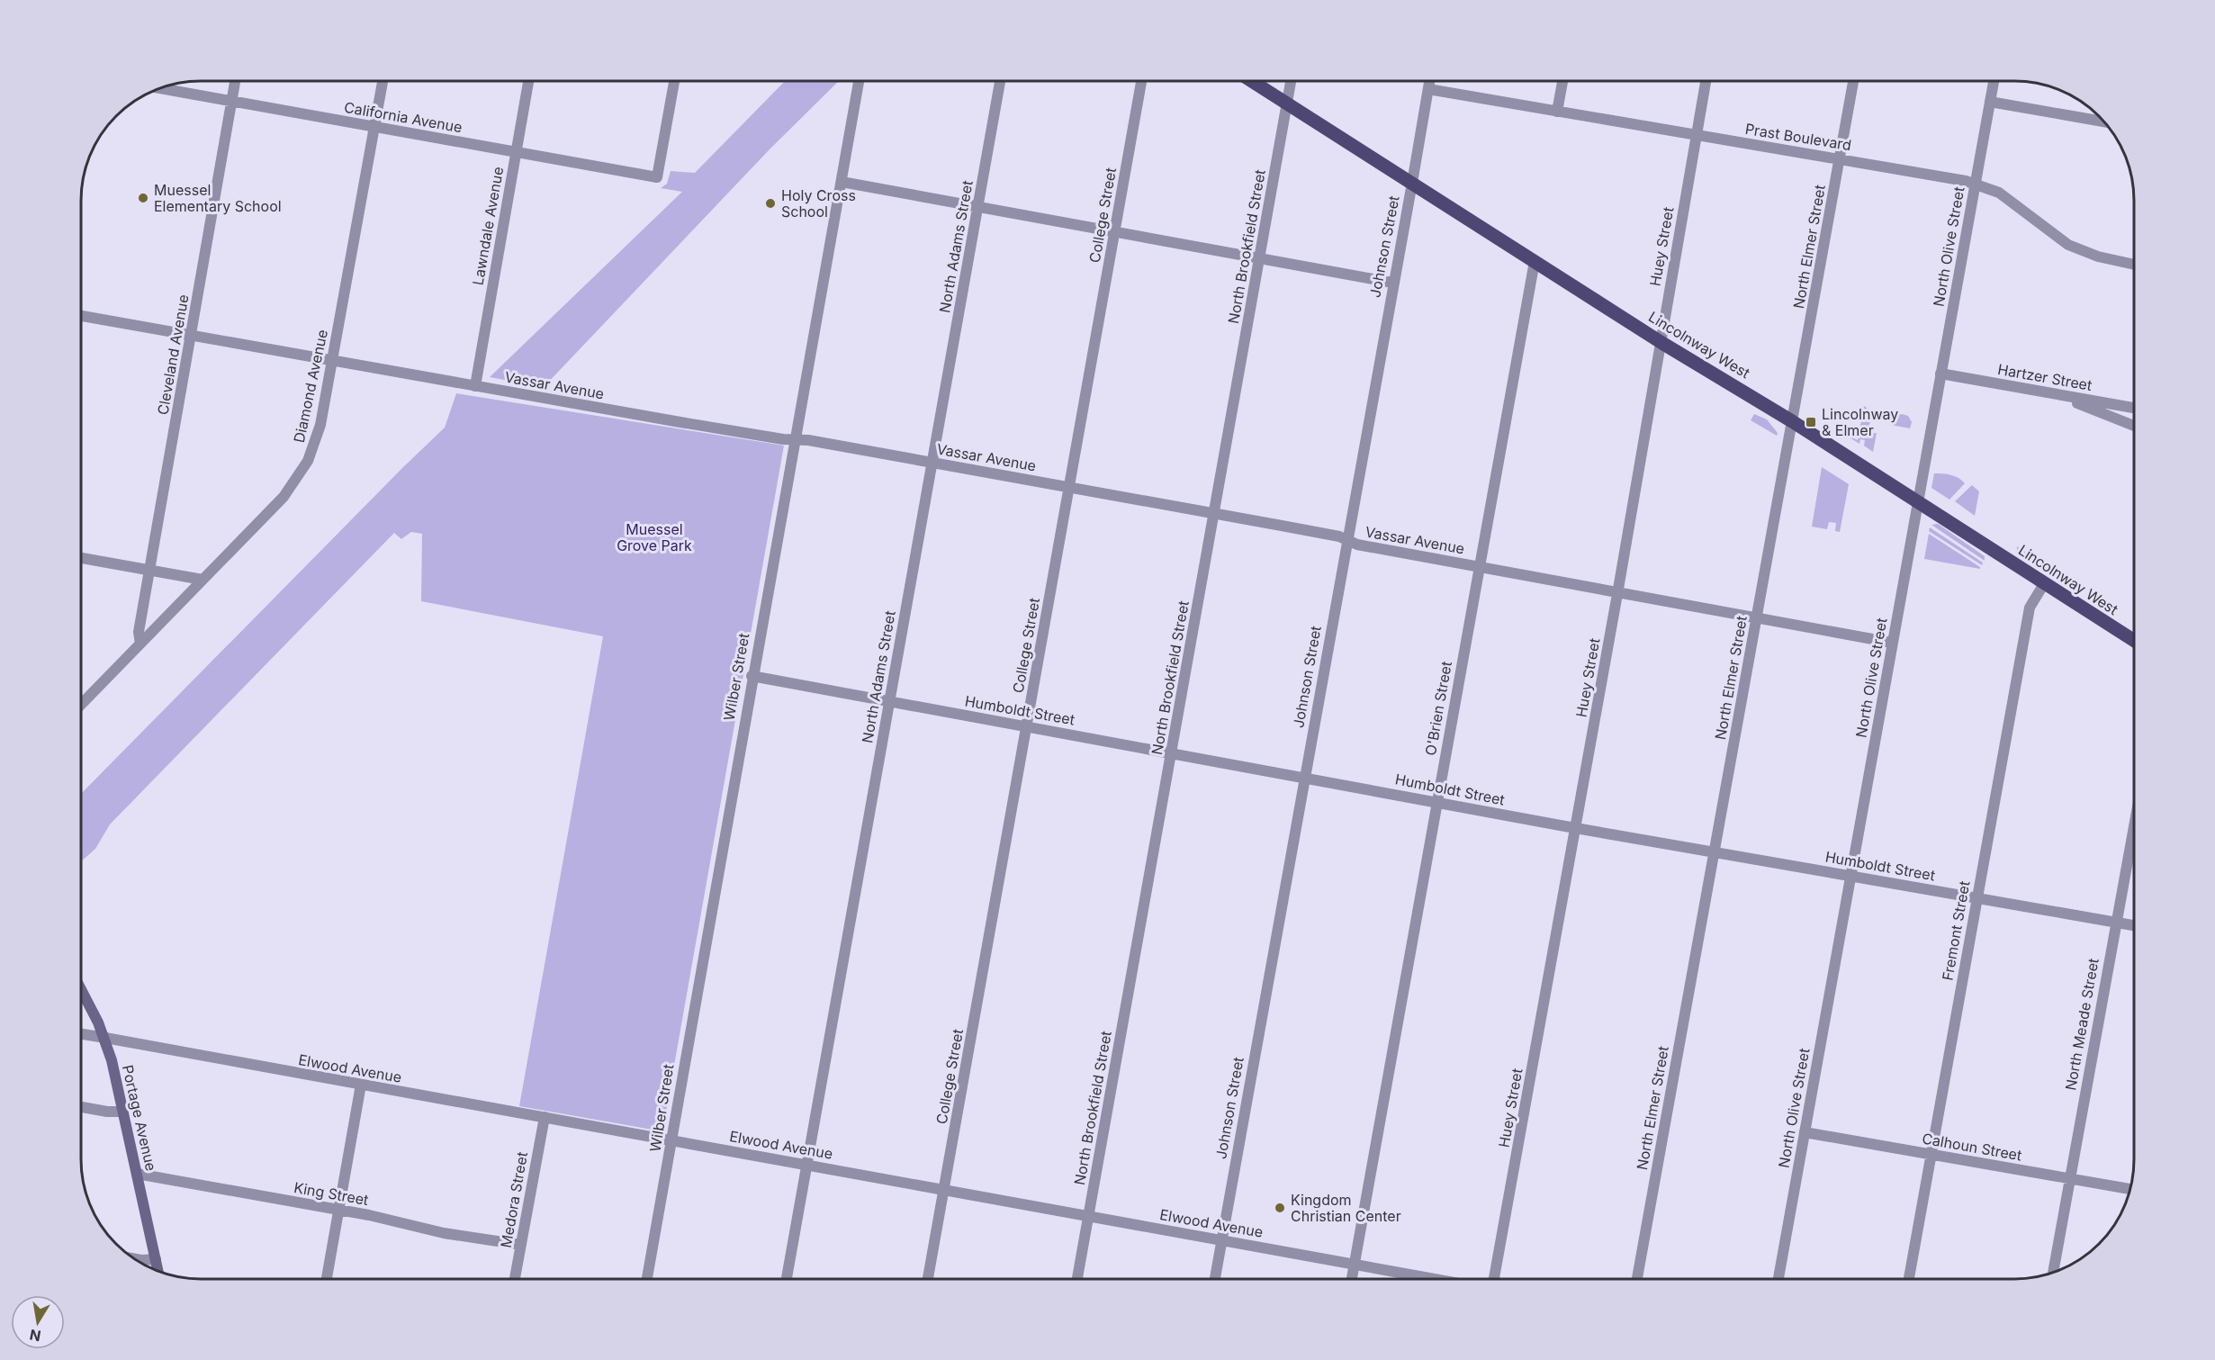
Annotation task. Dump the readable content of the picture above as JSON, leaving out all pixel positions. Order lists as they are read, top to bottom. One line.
{"streets":{"main road":["Lincolnway West","Portage Avenue"],"street":["California Avenue","Prast Boulevard","College Street","Lawndale Avenue","North Adams Street","North Brookfield Street","Johnson Street","Huey Street","North Elmer Street","North Olive Street","Cleveland Avenue","Hartzer Street","Vassar Avenue","Diamond Avenue","Wilber Street","O'Brien Street","Humboldt Street","Fremont Street","North Meade Street","Elwood Avenue","Calhoun Street","King Street","Medora Street"]},"crossings":[["California Avenue","Lawndale Avenue"],["California Avenue","Cleveland Avenue"],["California Avenue","Diamond Avenue"],["Prast Boulevard","Johnson Street"],["Prast Boulevard","Huey Street"],["Prast Boulevard","North Elmer Street"],["Prast Boulevard","North Olive Street"],["College Street","Vassar Avenue"],["College Street","Humboldt Street"],["College Street","Elwood Avenue"],["Lawndale Avenue","Vassar Avenue"],["North Adams Street","Vassar Avenue"],["North Adams Street","Humboldt Street"],["North Adams Street","Elwood Avenue"],["North Brookfield Street","Lincolnway West"],["North Brookfield Street","Vassar Avenue"],["North Brookfield Street","Humboldt Street"],["North Brookfield Street","Elwood Avenue"],["Johnson Street","Lincolnway West"],["Johnson Street","Vassar Avenue"],["Johnson Street","Humboldt Street"],["Johnson Street","Elwood Avenue"],["Huey Street","Lincolnway West"],["Huey Street","Vassar Avenue"],["Huey Street","Humboldt Street"],["North Elmer Street","Lincolnway West"],["North Elmer Street","Vassar Avenue"],["North Elmer Street","Humboldt Street"],["North Olive Street","Lincolnway West"],["North Olive Street","Hartzer Street"],["North Olive Street","Vassar Avenue"],["North Olive Street","Humboldt Street"],["North Olive Street","Calhoun Street"],["Lincolnway West","O'Brien Street"],["Lincolnway West","Fremont Street"],["Cleveland Avenue","Vassar Avenue"],["Cleveland Avenue","Diamond Avenue"],["Vassar Avenue","Diamond Avenue"],["Vassar Avenue","Wilber Street"],["Vassar Avenue","O'Brien Street"],["Wilber Street","Humboldt Street"],["Wilber Street","Elwood Avenue"],["O'Brien Street","Humboldt Street"],["O'Brien Street","Elwood Avenue"],["Humboldt Street","Fremont Street"],["Humboldt Street","North Meade Street"],["Fremont Street","Calhoun Street"],["North Meade Street","Calhoun Street"],["Elwood Avenue","Portage Avenue"],["Elwood Avenue","Medora Street"],["Portage Avenue","King Street"],["King Street","Medora Street"]],"parks":["Muessel Grove Park"],"places":{"other":["Muessel Elementary School","Holy Cross School","Kingdom Christian Center"],"transit":["Lincolnway & Elmer"]},"north":"bottom"}
